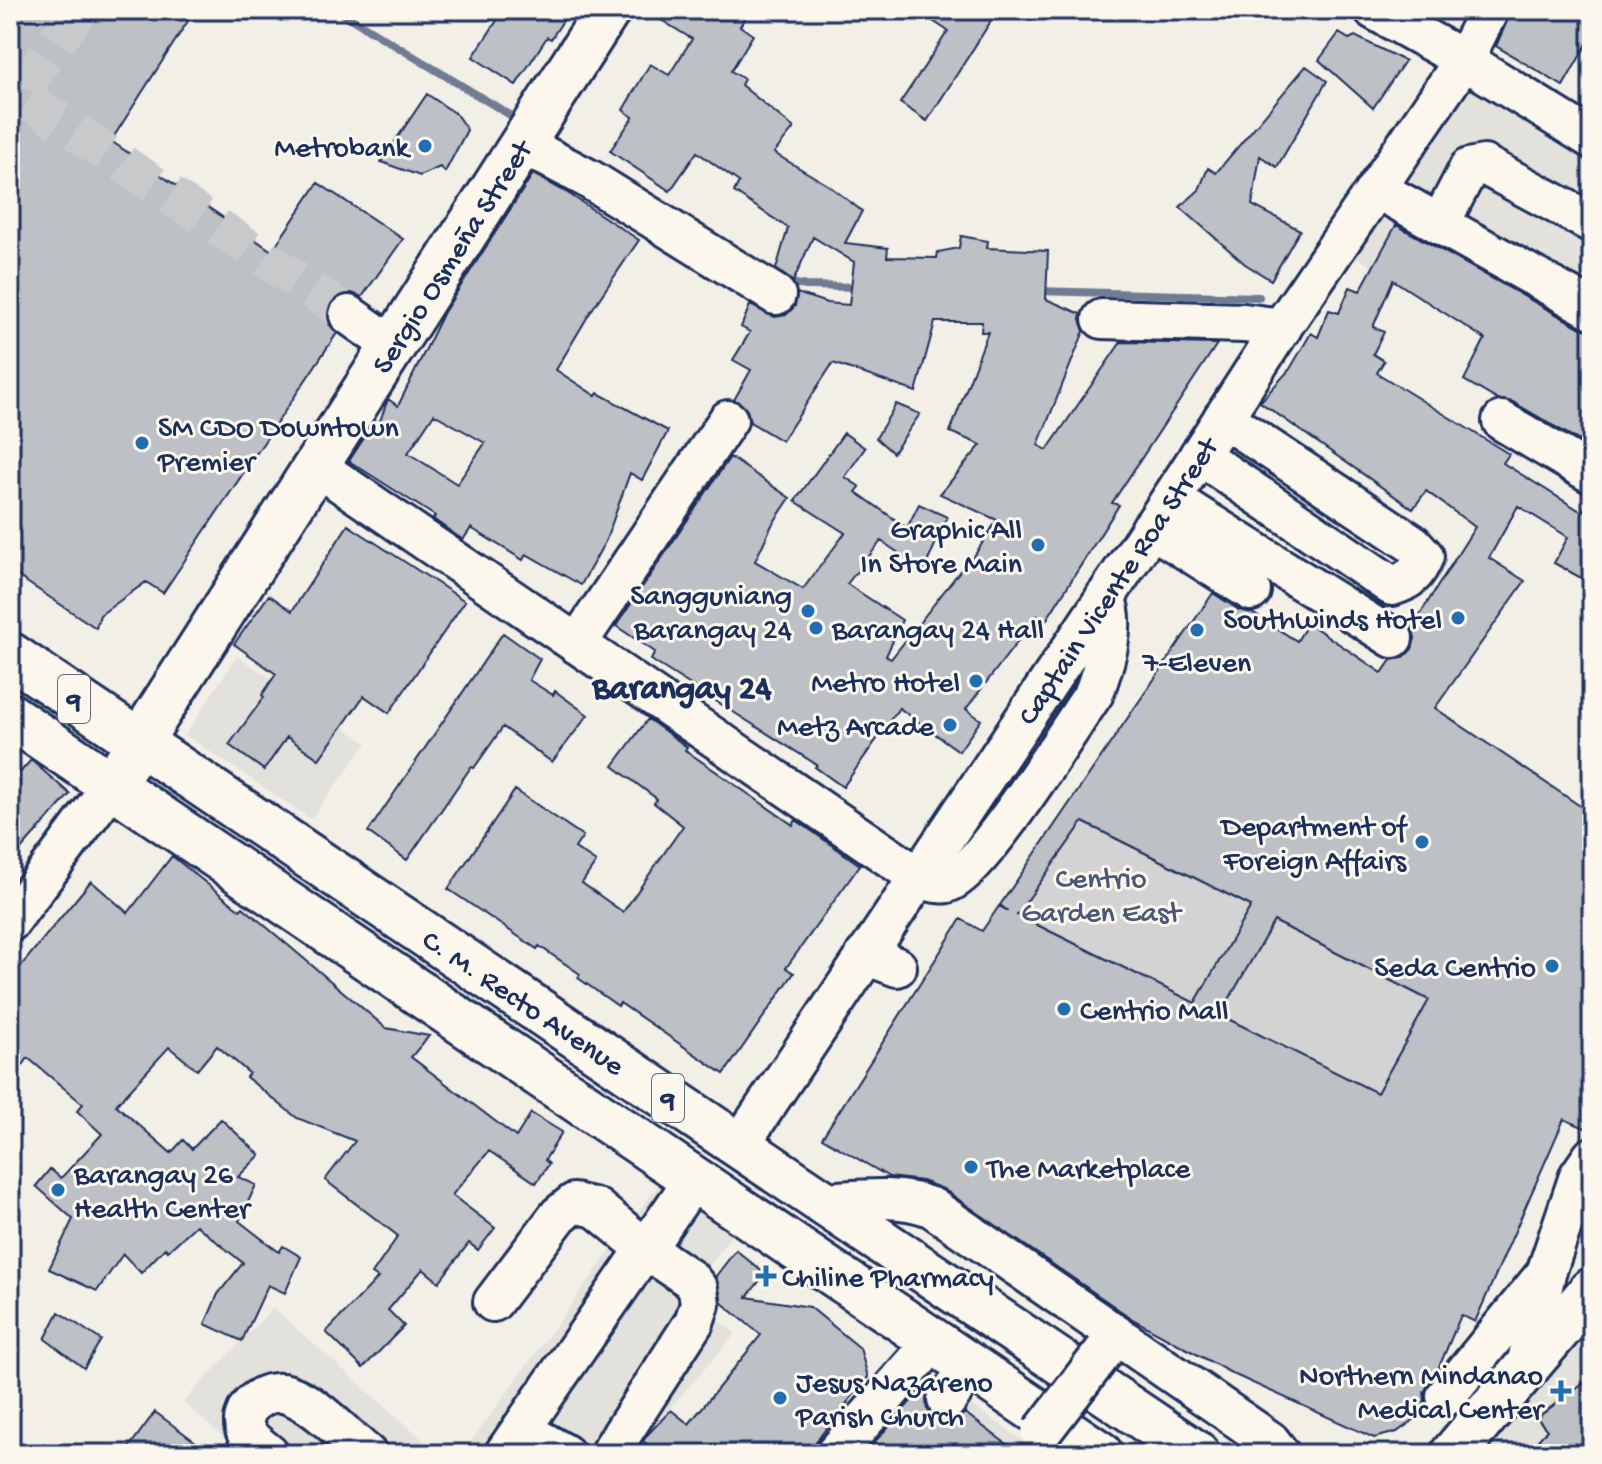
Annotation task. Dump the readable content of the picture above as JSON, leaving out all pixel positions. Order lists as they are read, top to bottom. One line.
{"streets":{"main road":["Sergio Osmeña Street","9","C. M. Recto Avenue"],"street":["Captain Vicente Roa Street"]},"crossings":[["Sergio Osmeña Street","C. M. Recto Avenue"],["Captain Vicente Roa Street","C. M. Recto Avenue"]],"districts":["Barangay 24"],"parks":["Centrio Garden East"],"places":{"other":["Metrobank","SM CDO Downtown Premier","Graphic All In Store Main","Sangguniang Barangay 24","Southwinds Hotel","Barangay 24 Hall","7-Eleven","Metro Hotel","Metz Arcade","Department of Foreign Affairs","Seda Centrio","Centrio Mall","The Marketplace","Barangay 26 Health Center","Jesus Nazareno Parish Church"],"health":["Chiline Pharmacy","Northern Mindanao Medical Center"]}}
